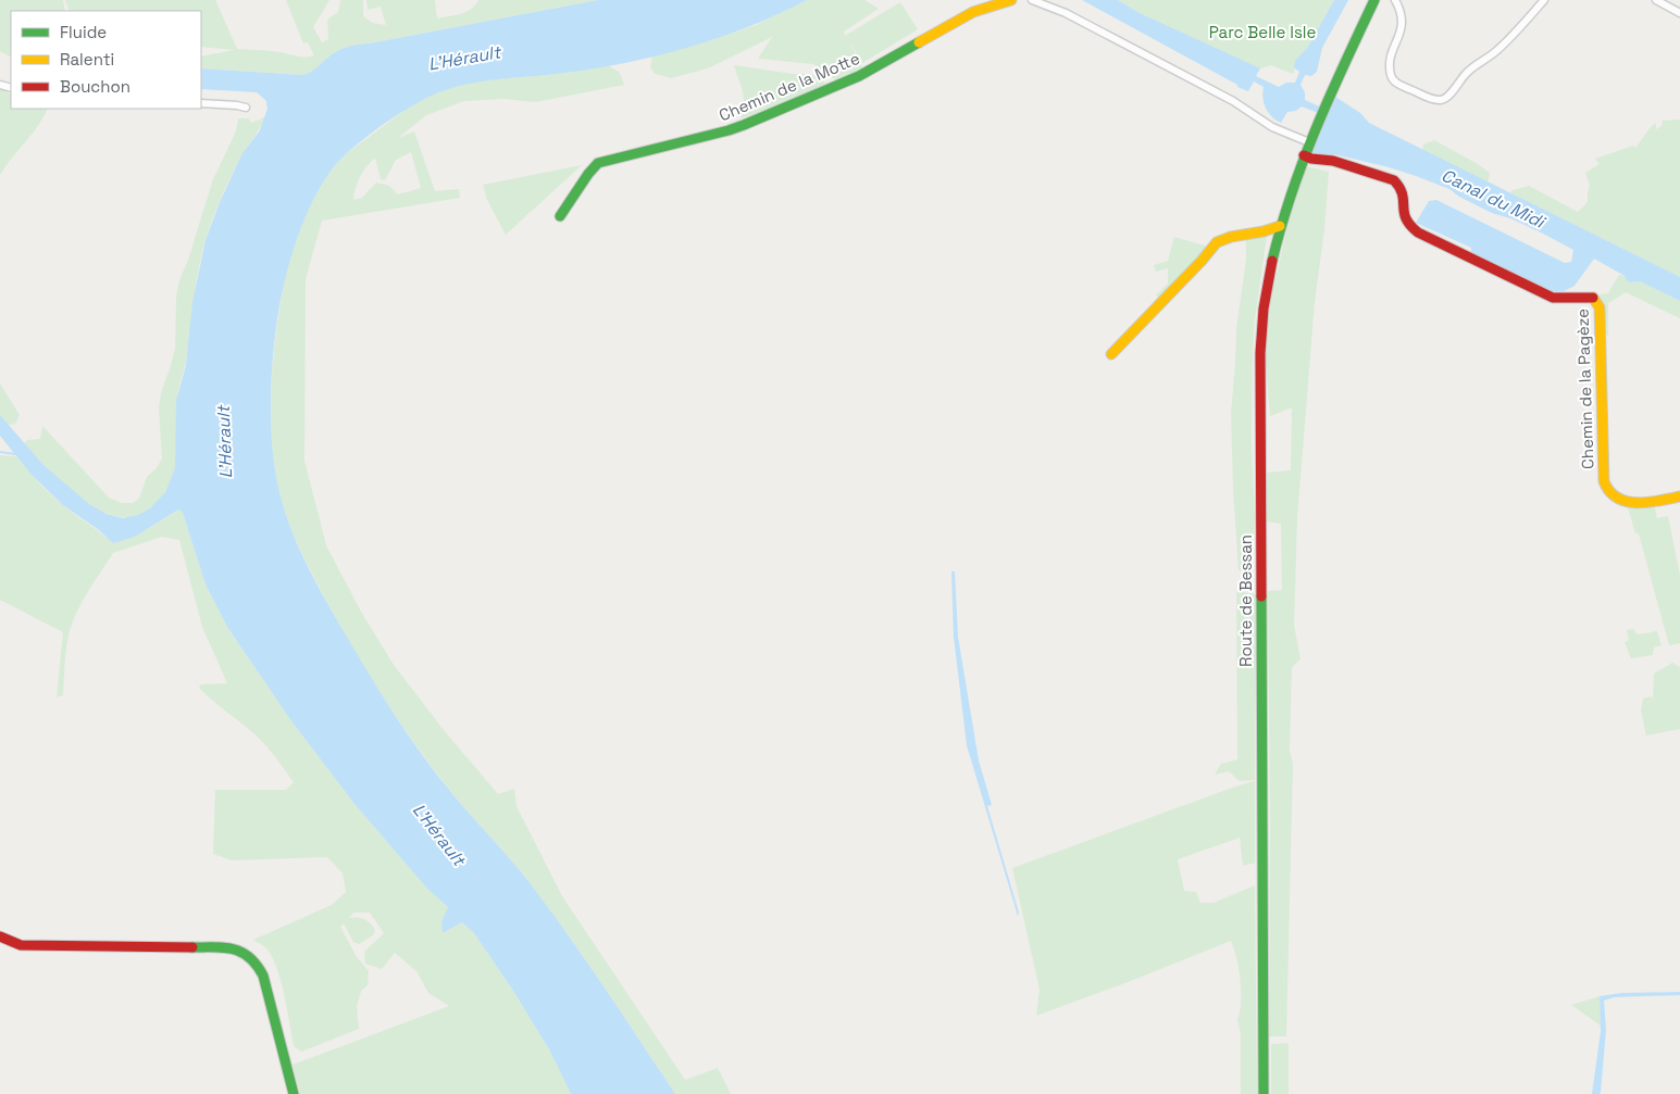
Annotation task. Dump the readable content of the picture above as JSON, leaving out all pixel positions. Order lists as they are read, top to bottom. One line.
{"streets":{"street":["Chemin de la Motte","Chemin de la Pagèze","Route de Bessan"]},"crossings":[["Chemin de la Pagèze","Route de Bessan"]],"water":["L'Hérault","Canal du Midi"],"parks":["Parc Belle Isle"],"legend":["Fluide","Ralenti","Bouchon"]}
